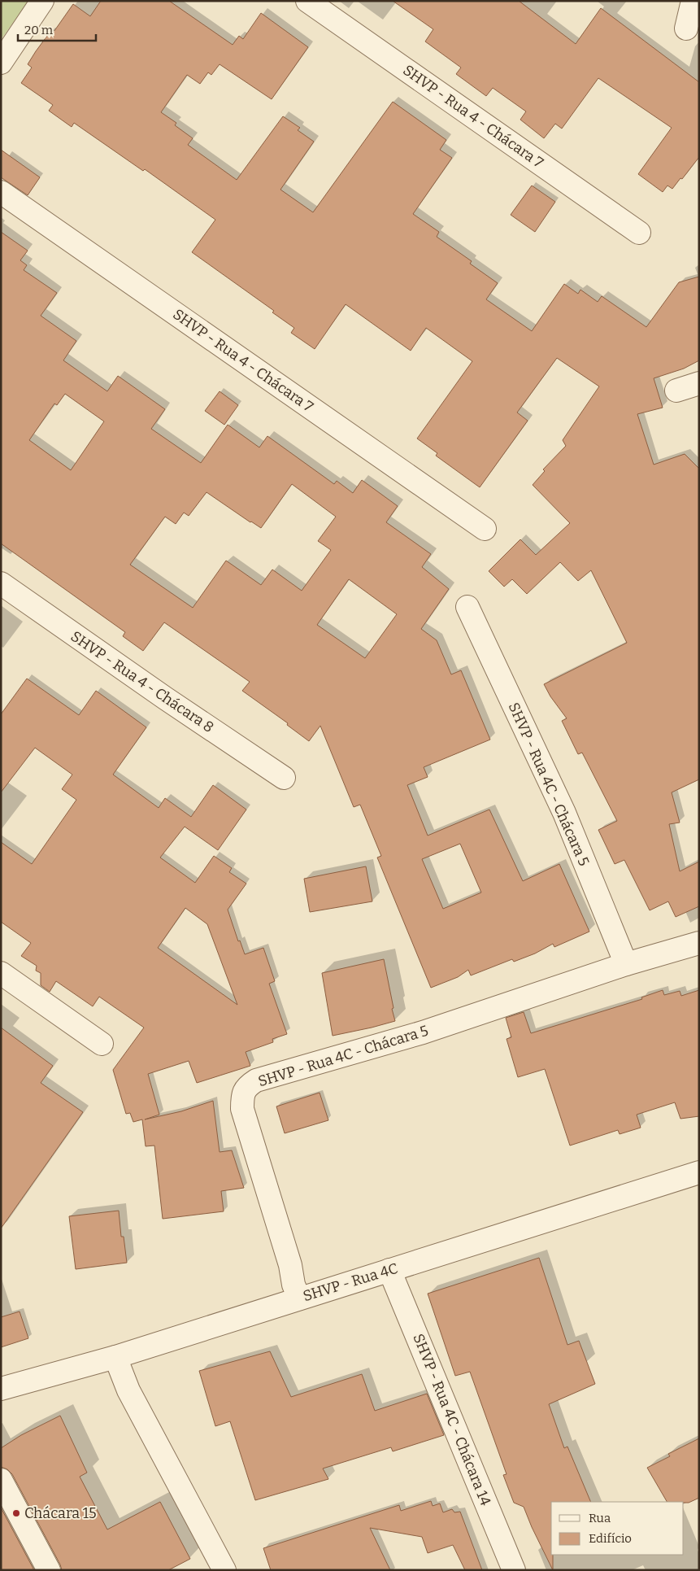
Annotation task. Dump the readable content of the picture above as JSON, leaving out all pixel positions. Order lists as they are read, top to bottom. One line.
{"streets":{"street":["SHVP - Rua 4 - Chácara 7","SHVP - Rua 4 - Chácara 8","SHVP - Rua 4C - Chácara 5","SHVP - Rua 4C","SHVP - Rua 4C - Chácara 14"]},"crossings":[["SHVP - Rua 4C - Chácara 5","SHVP - Rua 4C"],["SHVP - Rua 4C","SHVP - Rua 4C - Chácara 14"]],"places":["Chácara 15"],"legend":["Rua","Edifício"],"scale_bar":"20 m"}
